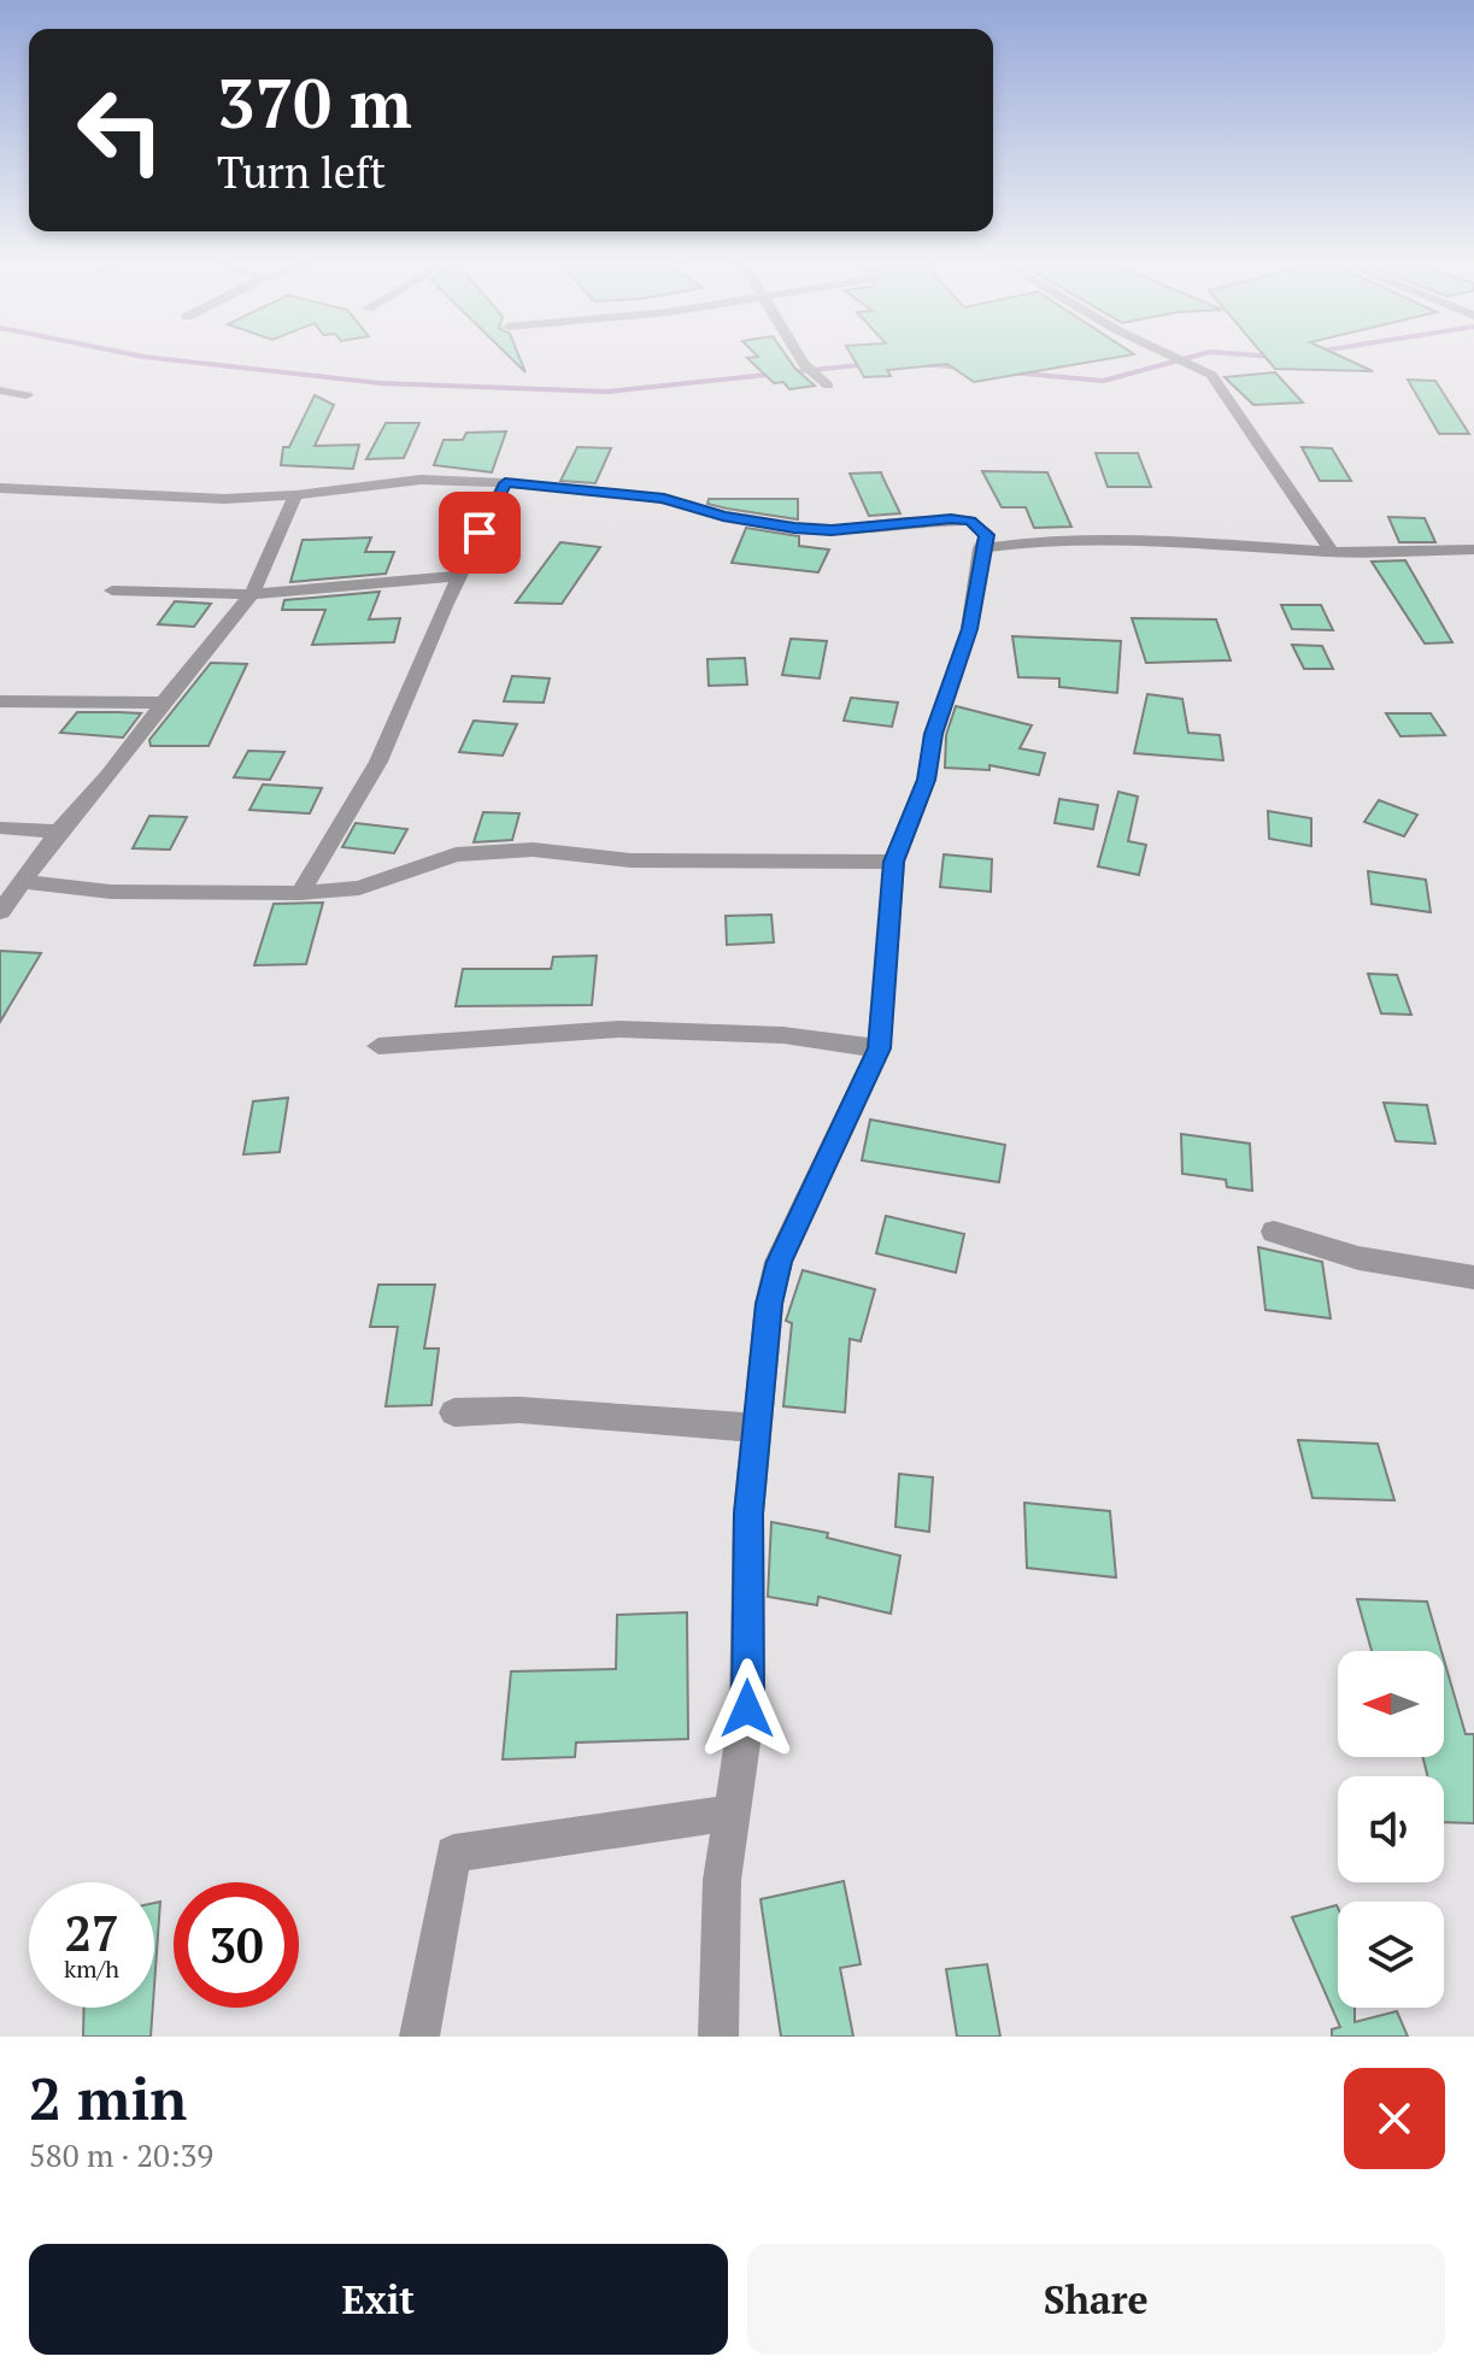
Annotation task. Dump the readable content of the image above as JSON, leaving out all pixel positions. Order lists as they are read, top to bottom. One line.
{"north":"left","page":{"turn":["370 m","Turn left"],"speed":"27 km/h","limit":"30","heading":["2 min","580 m · 20:39"],"buttons":["Exit","Share"]}}
